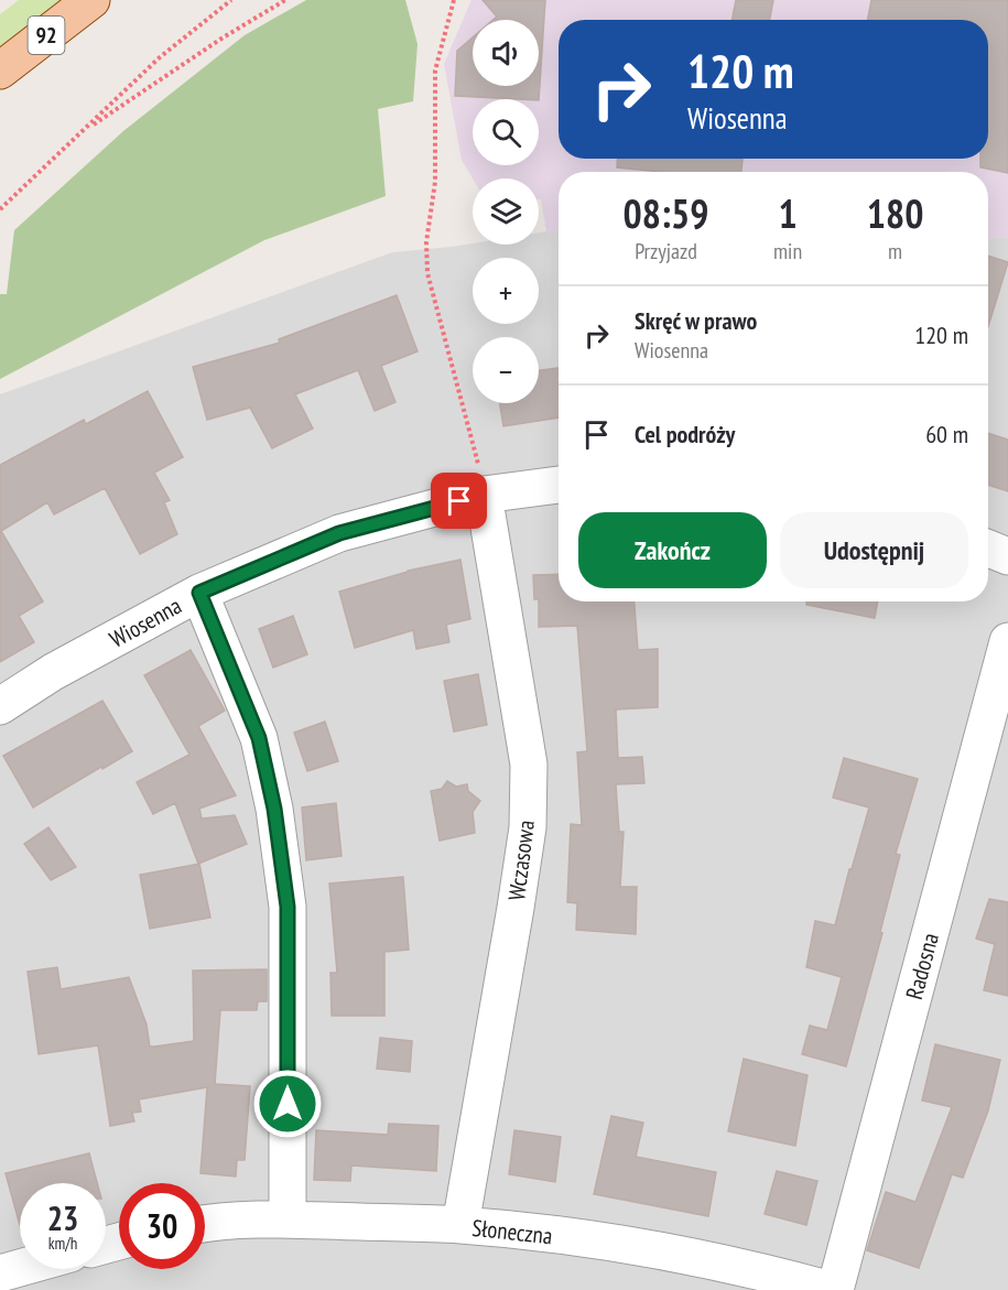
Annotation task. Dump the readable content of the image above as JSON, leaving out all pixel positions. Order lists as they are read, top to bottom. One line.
{"streets":{"main road":["92"],"street":["Wiosenna","Wczasowa","Radosna","Słoneczna"]},"crossings":[["Wiosenna","Wczasowa"],["Wczasowa","Słoneczna"]],"page":{"map_buttons":["+","−"],"turn":["120 m","Wiosenna"],"eta":["08:59","Przyjazd","1","min","180","m"],"list":[{"name":"Skręć w prawo","note":"Wiosenna","value":"120 m"},{"name":"Cel podróży","value":"60 m"}],"buttons":["Zakończ","Udostępnij"],"speed":"23 km/h","limit":"30"}}
